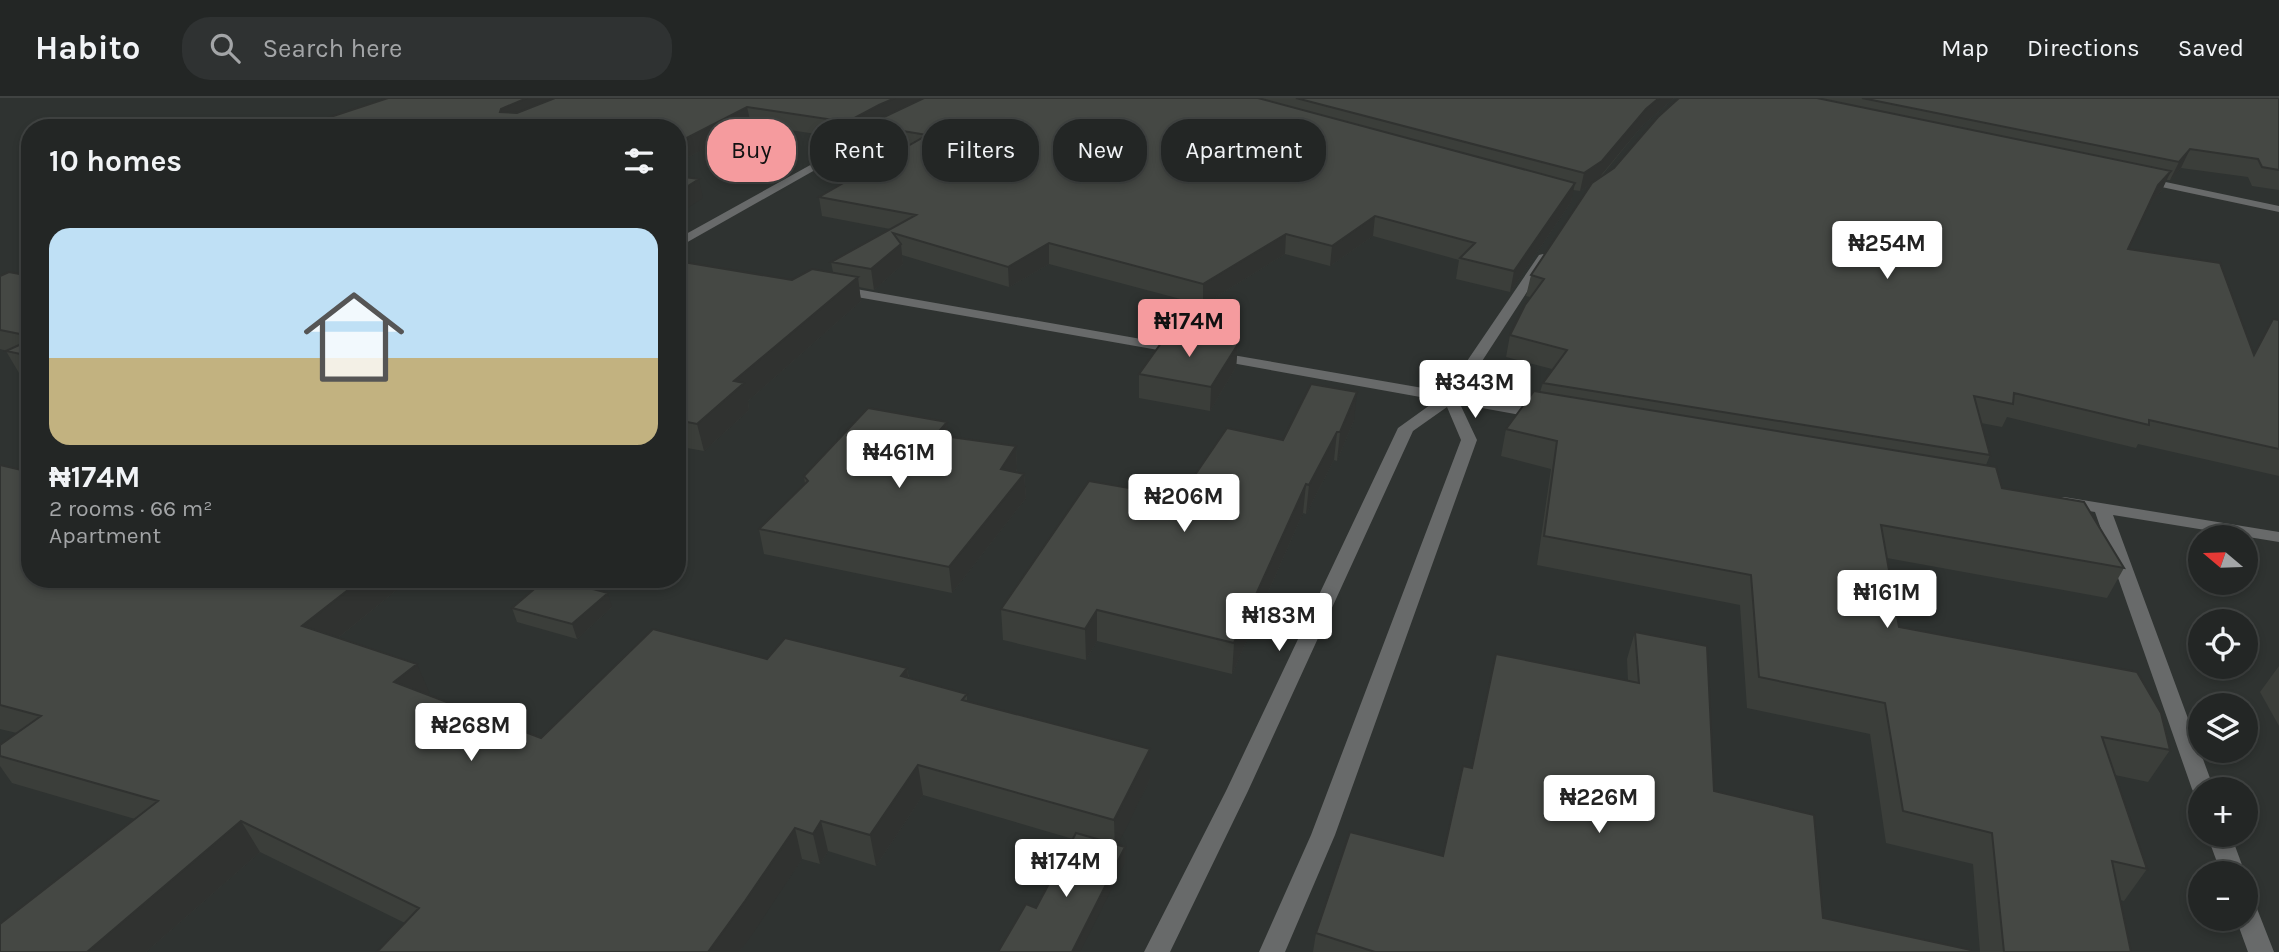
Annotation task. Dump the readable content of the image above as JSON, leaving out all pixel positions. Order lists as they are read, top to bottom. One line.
{"north":"left","page":{"header":"Habito","search":"Search here","nav":["Map","Directions","Saved"],"chip":["Buy","Rent","Filters","New","Apartment"],"heading":"10 homes","list":[{"name":"₦174M","note":"2 rooms · 66 m² · Apartment"}],"price":["₦254M","₦174M","₦343M","₦461M","₦206M","₦161M","₦183M","₦268M","₦226M","₦174M"],"map_buttons":["+","−"]}}
